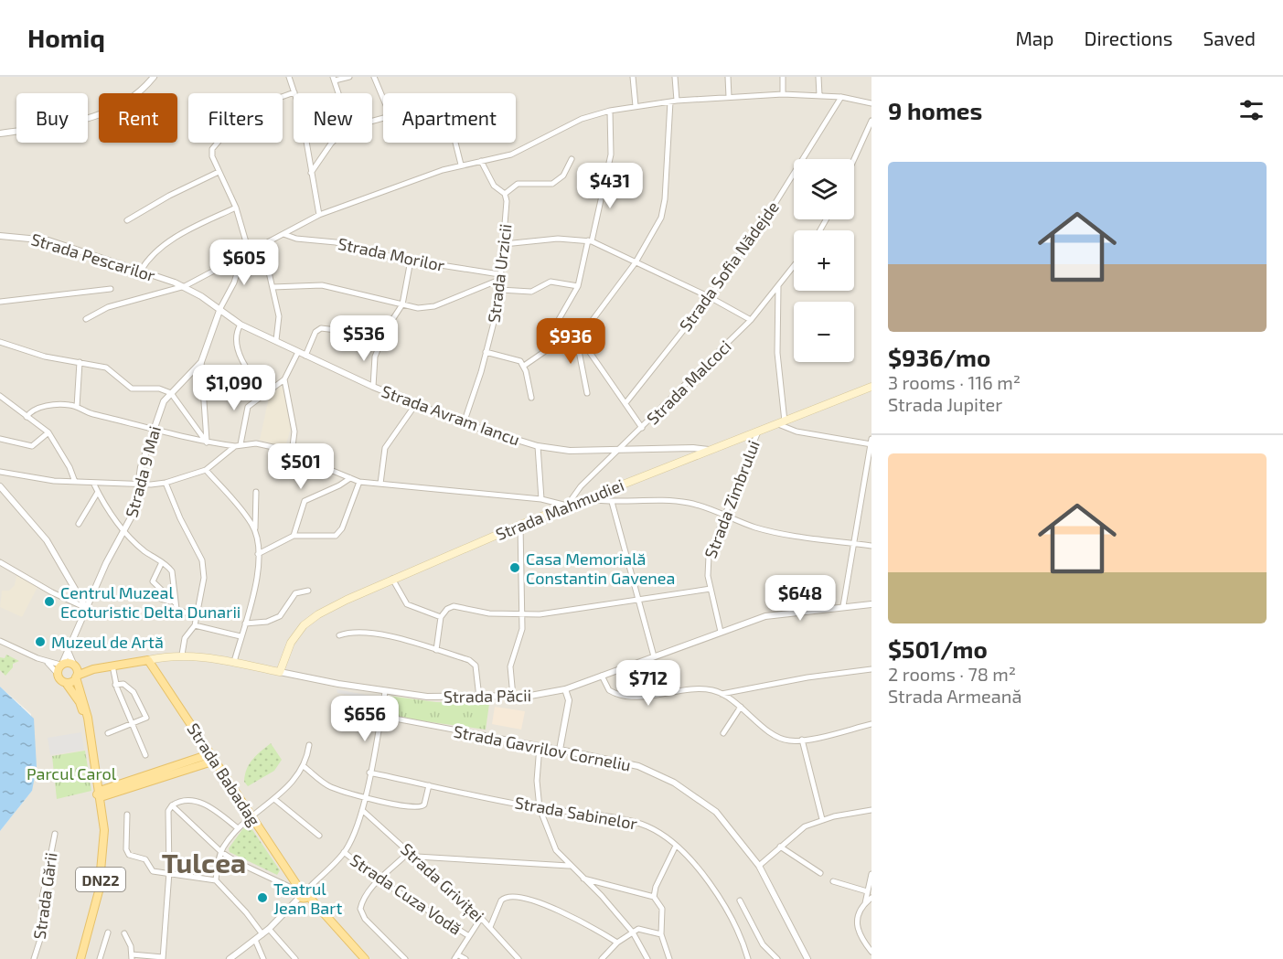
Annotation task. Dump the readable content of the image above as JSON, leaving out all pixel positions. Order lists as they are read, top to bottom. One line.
{"streets":{"main road":["Strada Mahmudiei","Strada Păcii","Strada Babadag","DN22"],"street":["Strada Morilor","Strada Pescarilor","Strada Sofia Nădejde","Strada Urzicii","Strada Malcoci","Strada Avram Iancu","Strada 9 Mai","Strada Zimbrului","Strada Gavrilov Corneliu","Strada Sabinelor","Strada Griviței","Strada Cuza Vodă","Strada Gării"]},"crossings":[["Strada Morilor","Strada Urzicii"],["Strada Pescarilor","Strada Avram Iancu"],["Strada Urzicii","Strada Avram Iancu"],["Strada Malcoci","Strada Avram Iancu"],["Strada Malcoci","Strada Mahmudiei"],["Strada Avram Iancu","Strada Mahmudiei"],["Strada 9 Mai","Strada Păcii"],["Strada 9 Mai","DN22"],["Strada Zimbrului","Strada Mahmudiei"],["Strada Zimbrului","Strada Păcii"],["Strada Mahmudiei","Strada Păcii"],["Strada Păcii","Strada Babadag"],["Strada Păcii","DN22"]],"districts":["Tulcea"],"parks":["Parcul Carol"],"places":["Casa Memorială Constantin Gavenea","Centrul Muzeal Ecoturistic Delta Dunarii","Muzeul de Artă","Teatrul Jean Bart"],"page":{"header":"Homiq","nav":["Map","Directions","Saved"],"heading":"9 homes","chip":["Buy","Rent","Filters","New","Apartment"],"list":[{"name":"$936/mo","note":"3 rooms · 116 m² · Strada Jupiter"},{"name":"$501/mo","note":"2 rooms · 78 m² · Strada Armeană"}],"map_buttons":["+","−"],"price":["$431","$605","$536","$936","$1,090","$501","$648","$712","$656"]}}
